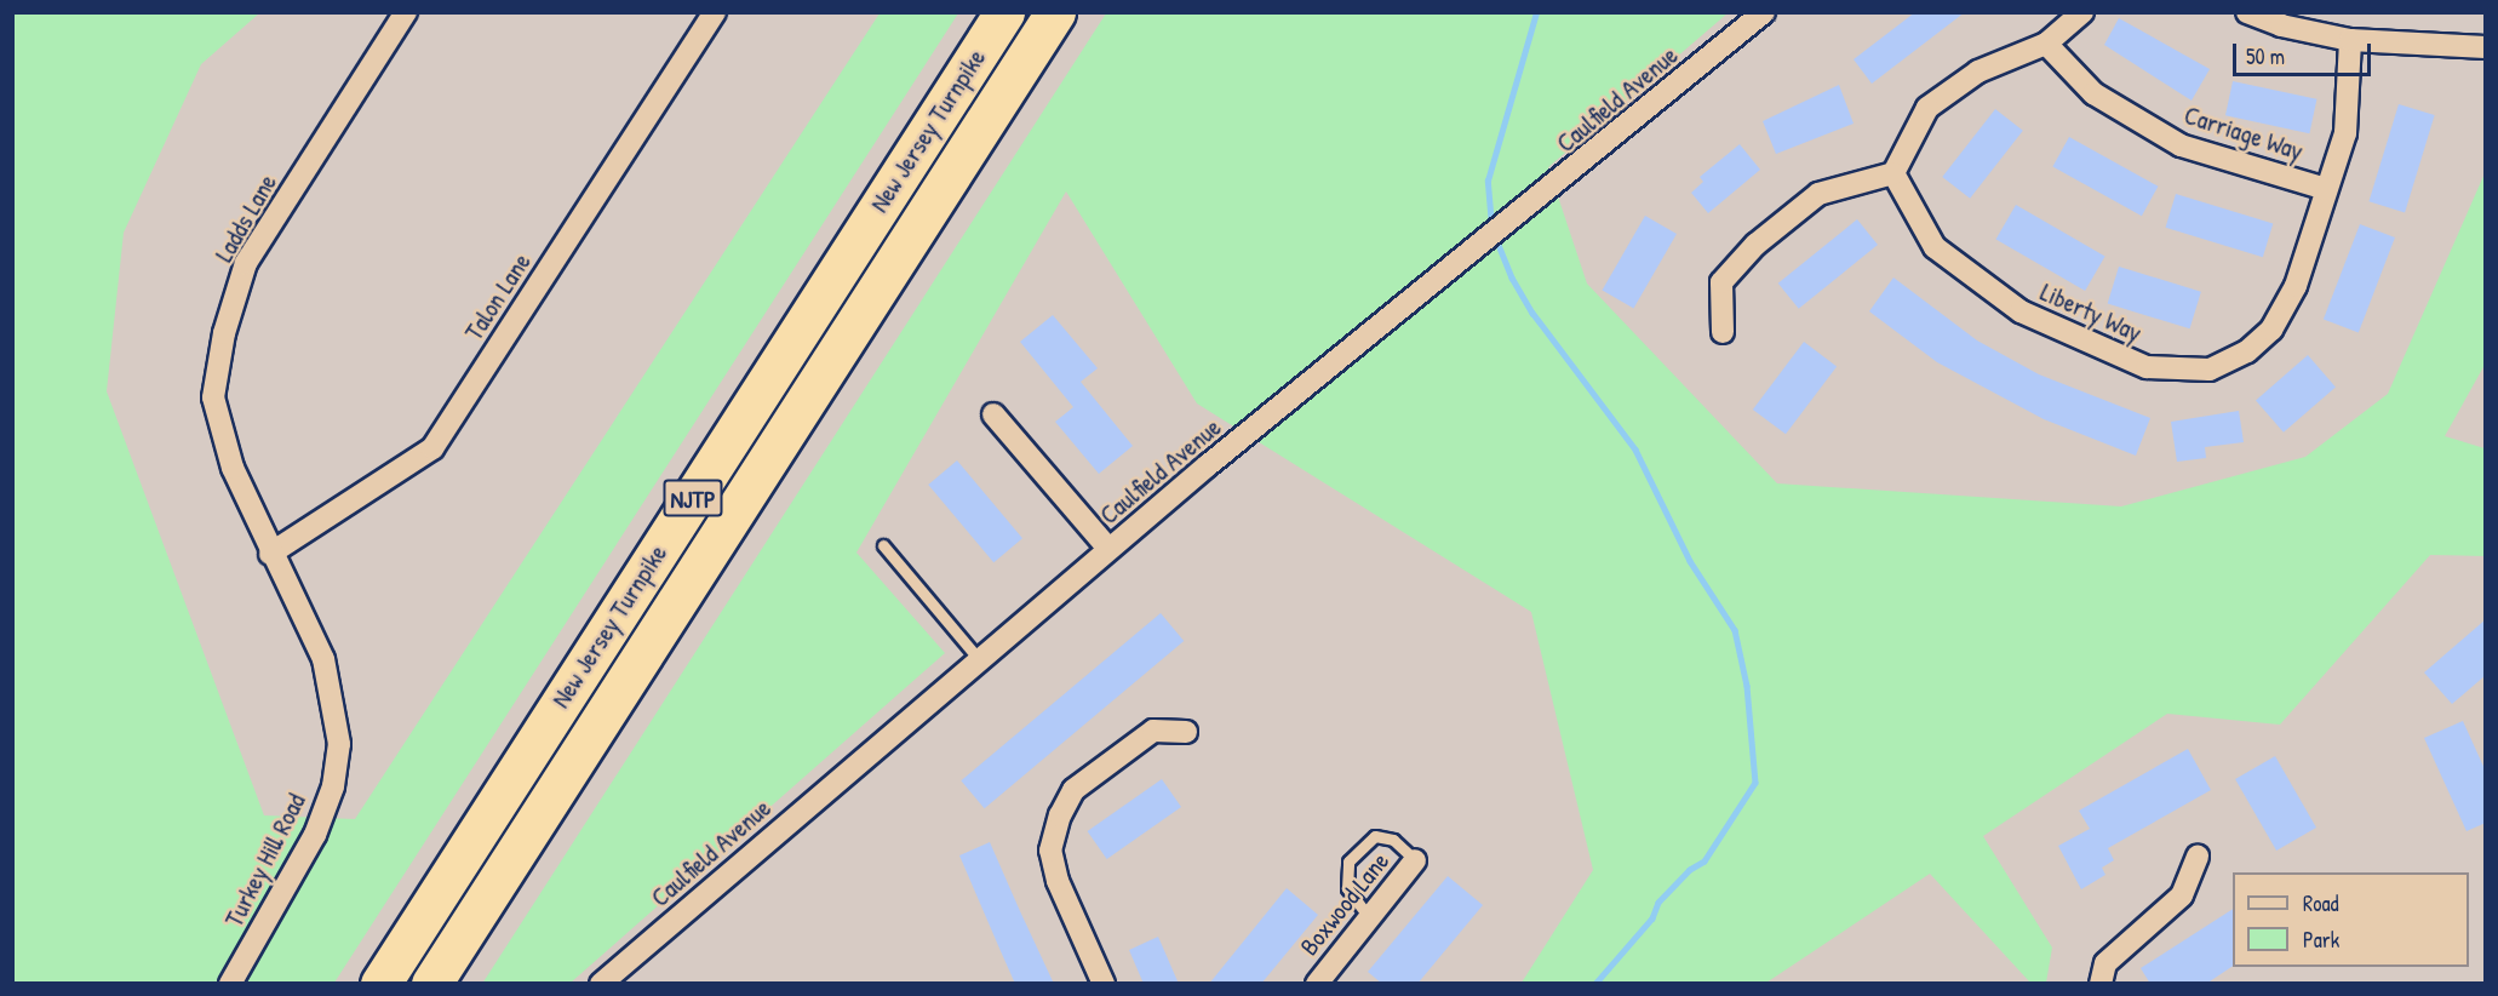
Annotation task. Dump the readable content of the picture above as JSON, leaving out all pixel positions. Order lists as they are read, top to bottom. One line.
{"streets":{"highway":["New Jersey Turnpike","NJTP"],"street":["Caulfield Avenue","Carriage Way","Ladds Lane","Talon Lane","Liberty Way","Turkey Hill Road","Boxwood Lane"]},"crossings":[["Carriage Way","Liberty Way"],["Ladds Lane","Talon Lane"],["Ladds Lane","Turkey Hill Road"],["Talon Lane","Turkey Hill Road"]],"legend":["Road","Park"],"scale_bar":"50 m"}
